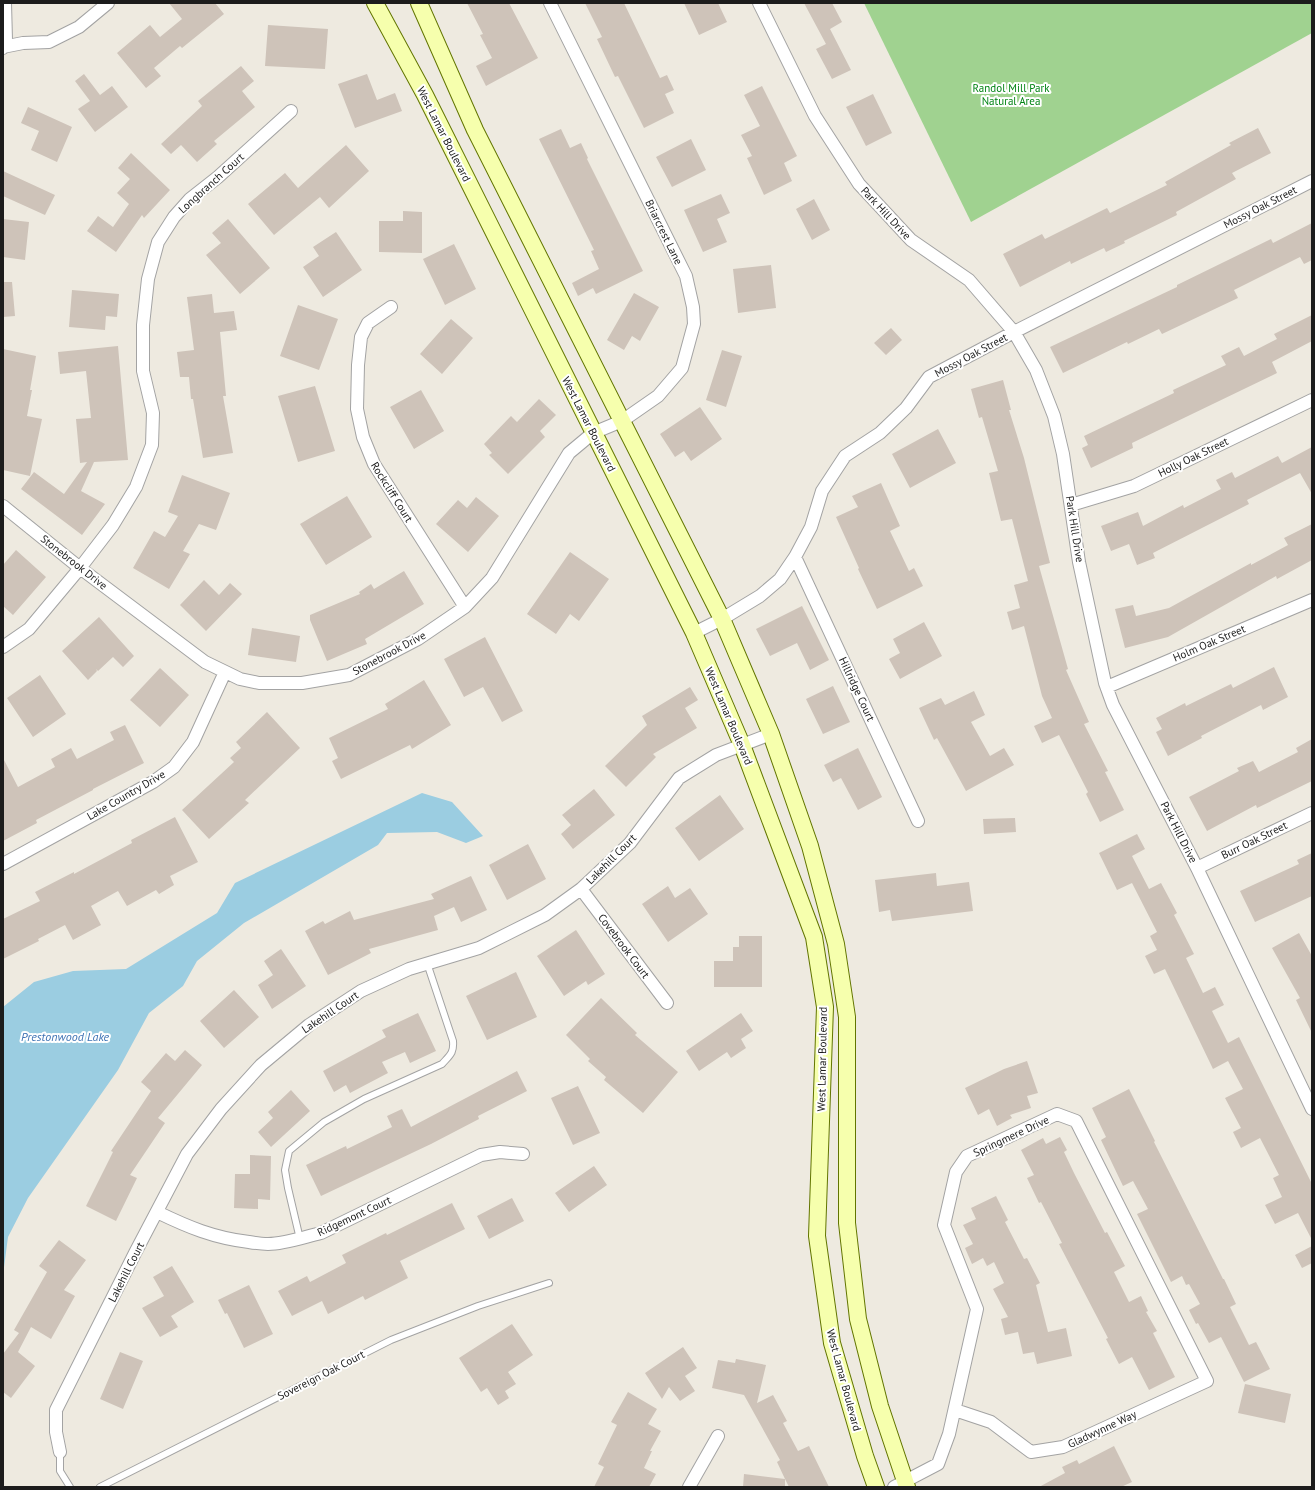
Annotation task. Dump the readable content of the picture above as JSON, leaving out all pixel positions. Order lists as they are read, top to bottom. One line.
{"streets":{"main road":["West Lamar Boulevard"],"street":["Longbranch Court","Mossy Oak Street","Park Hill Drive","Briarcrest Lane","Holly Oak Street","Rockcliff Court","Stonebrook Drive","Holm Oak Street","Hillridge Court","Lake Country Drive","Burr Oak Street","Lakehill Court","Covebrook Court","Springmere Drive","Ridgemont Court","Gladwynne Way"],"lane":["Sovereign Oak Court"]},"crossings":[["West Lamar Boulevard","Mossy Oak Street"],["West Lamar Boulevard","Briarcrest Lane"],["West Lamar Boulevard","Stonebrook Drive"],["West Lamar Boulevard","Lakehill Court"],["West Lamar Boulevard","Springmere Drive"],["Longbranch Court","Stonebrook Drive"],["Mossy Oak Street","Park Hill Drive"],["Mossy Oak Street","Hillridge Court"],["Park Hill Drive","Holly Oak Street"],["Park Hill Drive","Holm Oak Street"],["Park Hill Drive","Burr Oak Street"],["Briarcrest Lane","Stonebrook Drive"],["Rockcliff Court","Stonebrook Drive"],["Stonebrook Drive","Lake Country Drive"],["Lakehill Court","Covebrook Court"],["Lakehill Court","Ridgemont Court"],["Springmere Drive","Gladwynne Way"]],"water":["Prestonwood Lake"],"parks":["Randol Mill Park Natural Area"]}
